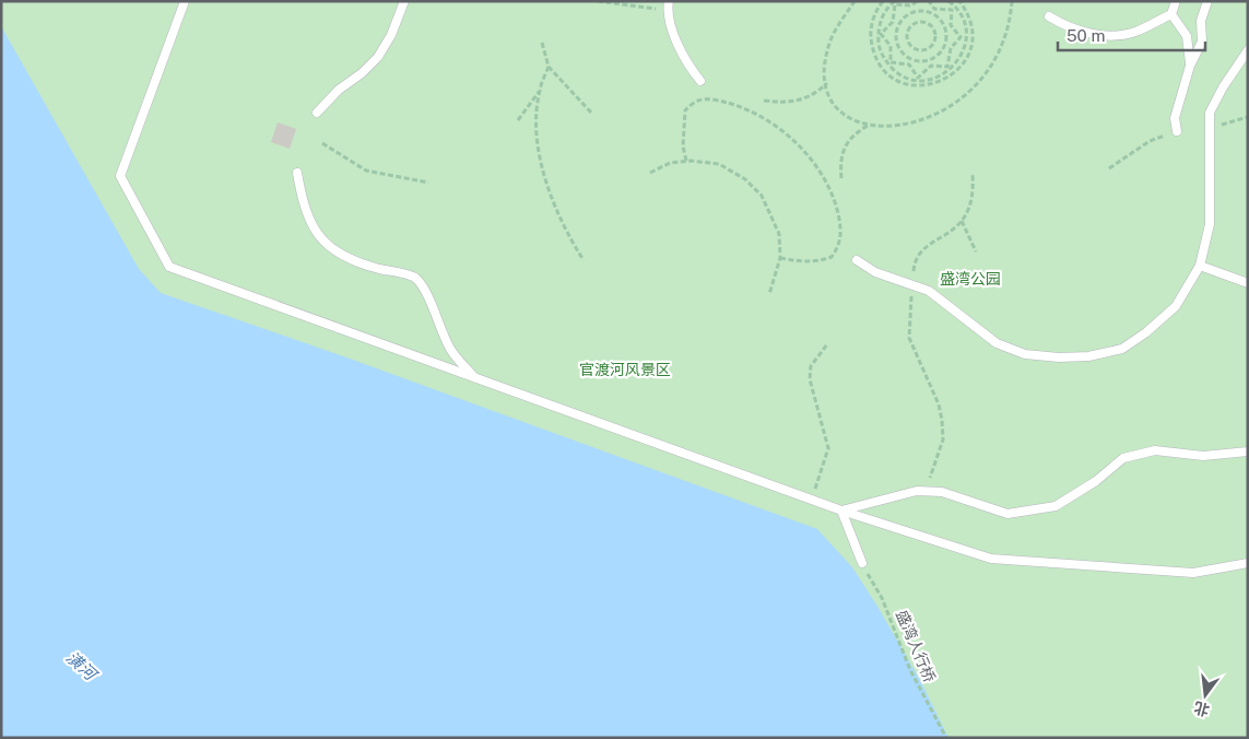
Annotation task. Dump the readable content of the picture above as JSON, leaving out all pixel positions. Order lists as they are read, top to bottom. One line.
{"streets":{"path":["盛湾人行桥"]},"water":["潢河"],"parks":["盛湾公园","官渡河风景区"],"scale_bar":"50 m","north":"bottom"}
